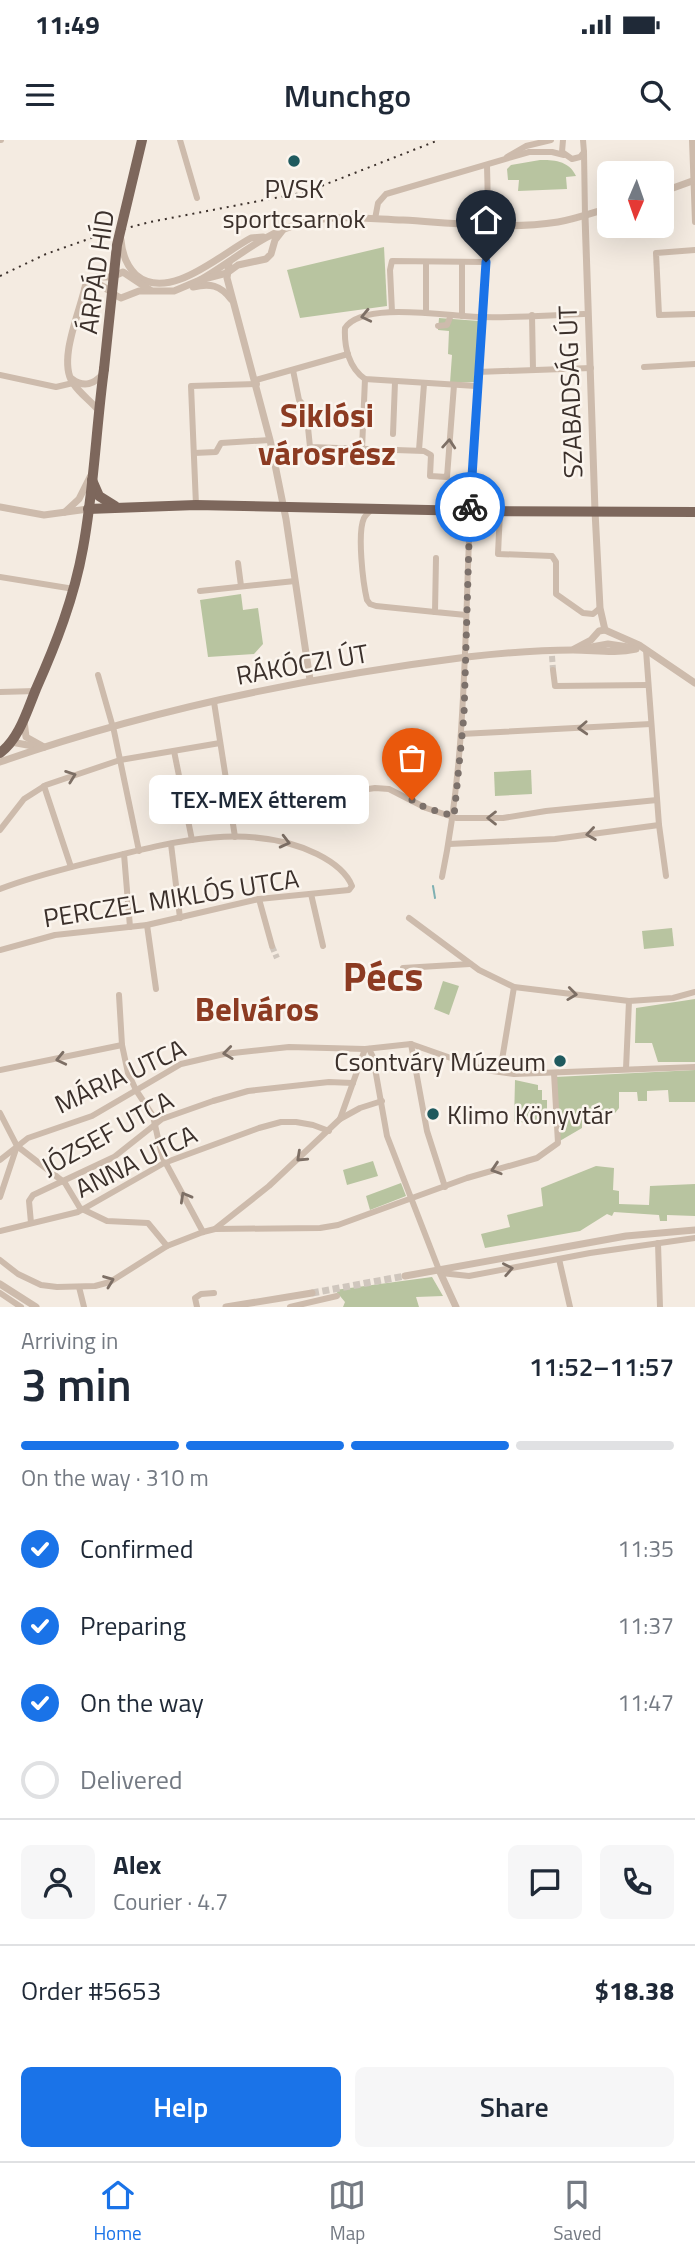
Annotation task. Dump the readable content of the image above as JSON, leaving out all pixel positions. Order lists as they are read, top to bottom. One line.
{"streets":{"main road":["ÁRPÁD HÍD","RÁKÓCZI ÚT"],"street":["SZABADSÁG ÚT","PERCZEL MIKLÓS UTCA","MÁRIA UTCA","JÓZSEF UTCA","ANNA UTCA"]},"crossings":[["ÁRPÁD HÍD","RÁKÓCZI ÚT"],["SZABADSÁG ÚT","RÁKÓCZI ÚT"],["JÓZSEF UTCA","ANNA UTCA"]],"one_way":["MÁRIA UTCA"],"districts":["Siklósi városrész","Pécs","Belváros"],"places":["PVSK sportcsarnok","TEX-MEX étterem","Csontváry Múzeum","Klimo Könyvtár"],"north":"bottom","page":{"status":"11:49","header":"Munchgo","bubble":"TEX-MEX étterem","heading":["3 min","Arriving in","11:52–11:57"],"panel":["Alex","Courier · 4.7","Order #5653","$18.38"],"bar":"On the way · 310 m","list":[["Confirmed","11:35"],["Preparing","11:37"],["On the way","11:47"],"Delivered"],"buttons":["Help","Share"],"tabs":["Home","Map","Saved"]}}
